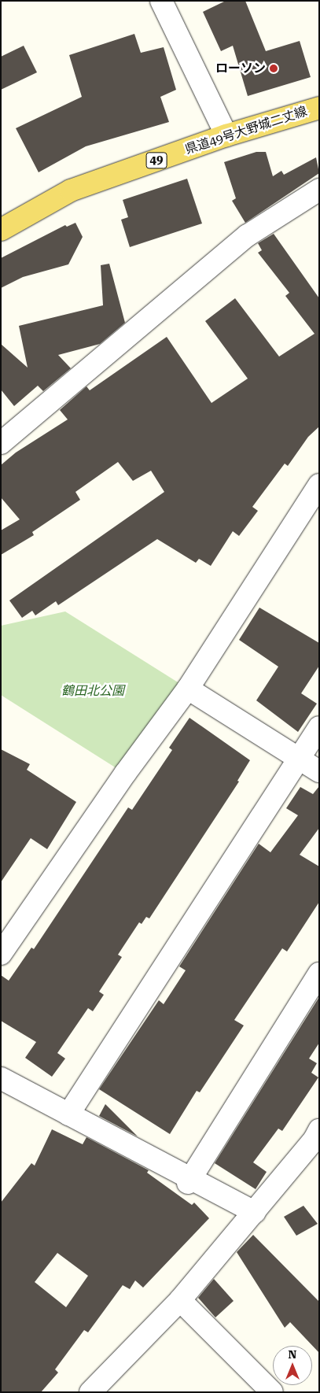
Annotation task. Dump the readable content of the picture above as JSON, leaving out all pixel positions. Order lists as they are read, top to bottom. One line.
{"streets":{"main road":["県道49号大野城二丈線","49"]},"parks":["鶴田北公園"],"places":["ローソン"],"north":"top"}
